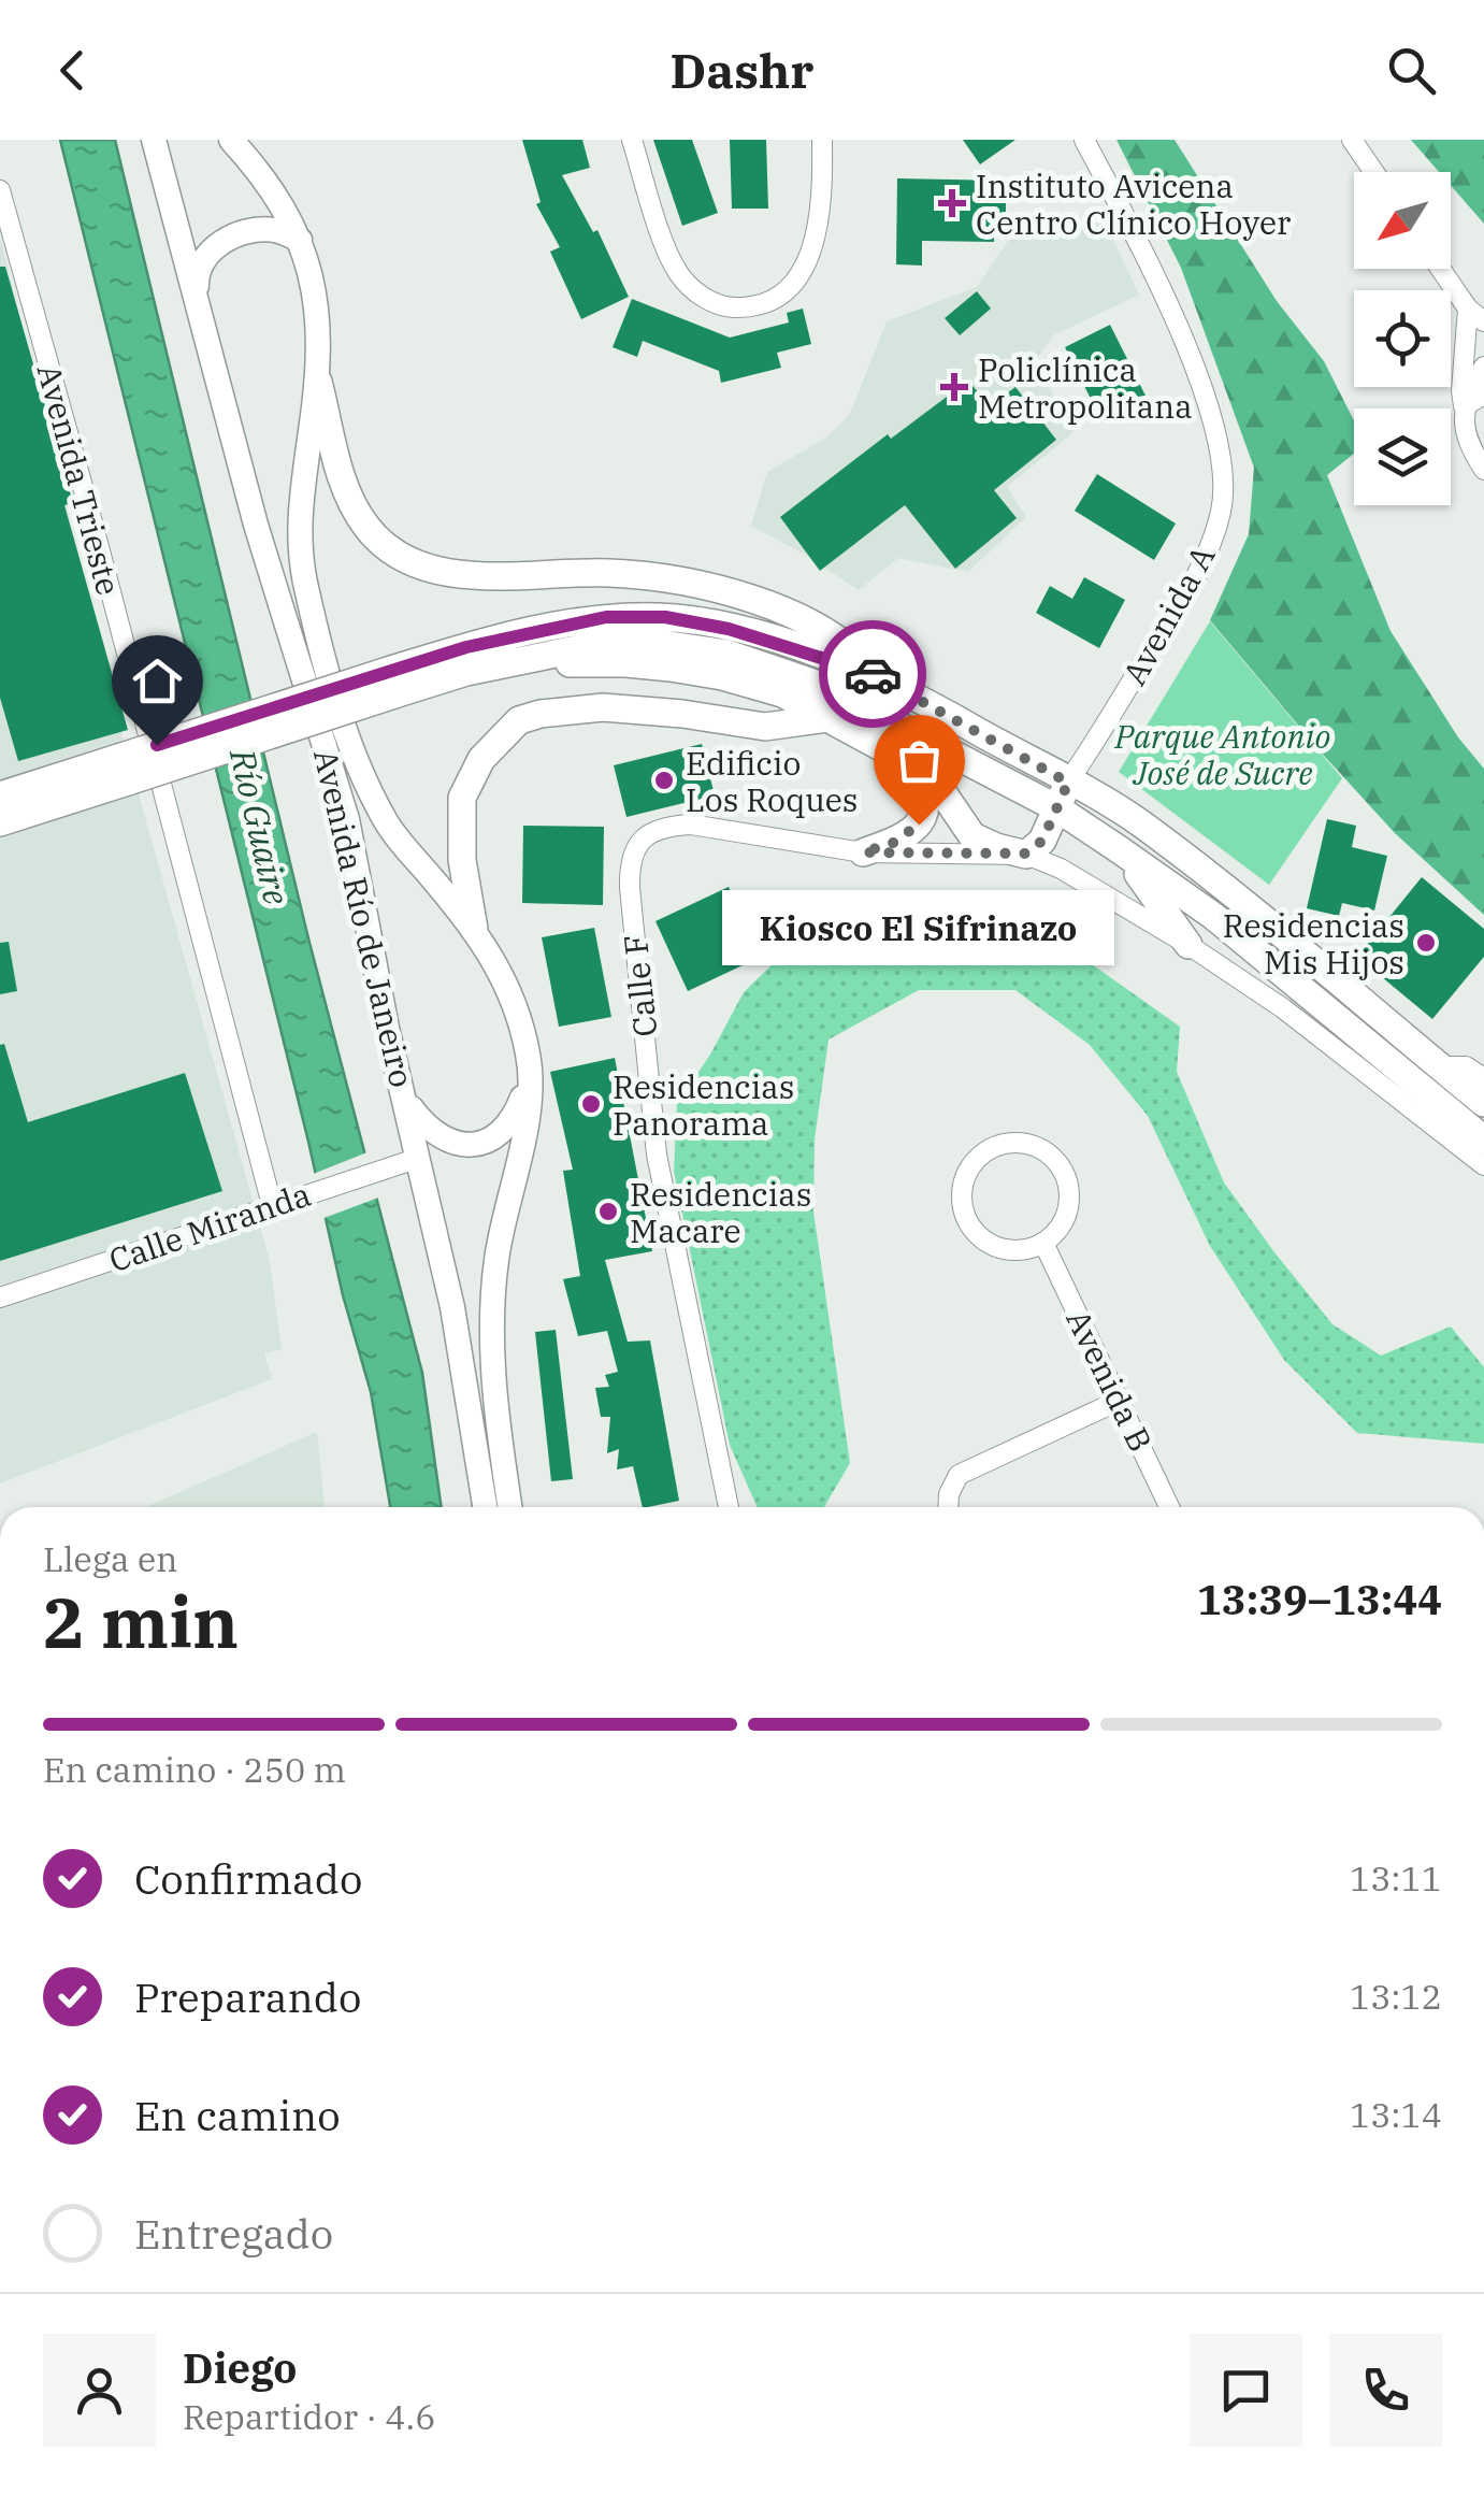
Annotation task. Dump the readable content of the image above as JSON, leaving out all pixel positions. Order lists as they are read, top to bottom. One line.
{"streets":{"street":["Avenida Trieste","Avenida A","Avenida Río de Janeiro","Calle F","Calle Miranda","Avenida B"]},"crossings":[["Avenida Trieste","Calle Miranda"],["Avenida Río de Janeiro","Calle Miranda"]],"water":["Río Guaire"],"parks":["Parque Antonio José de Sucre"],"places":{"health":["Instituto Avicena Centro Clínico Hoyer","Policlínica Metropolitana"],"other":["Edificio Los Roques","Kiosco El Sifrinazo","Residencias Mis Hijos","Residencias Panorama","Residencias Macare"]},"north":"bottom left","page":{"header":"Dashr","bubble":"Kiosco El Sifrinazo","heading":["2 min","Llega en","13:39–13:44"],"panel":["Diego","Repartidor · 4.6"],"bar":"En camino · 250 m","list":[["Confirmado","13:11"],["Preparando","13:12"],["En camino","13:14"],"Entregado"]}}
